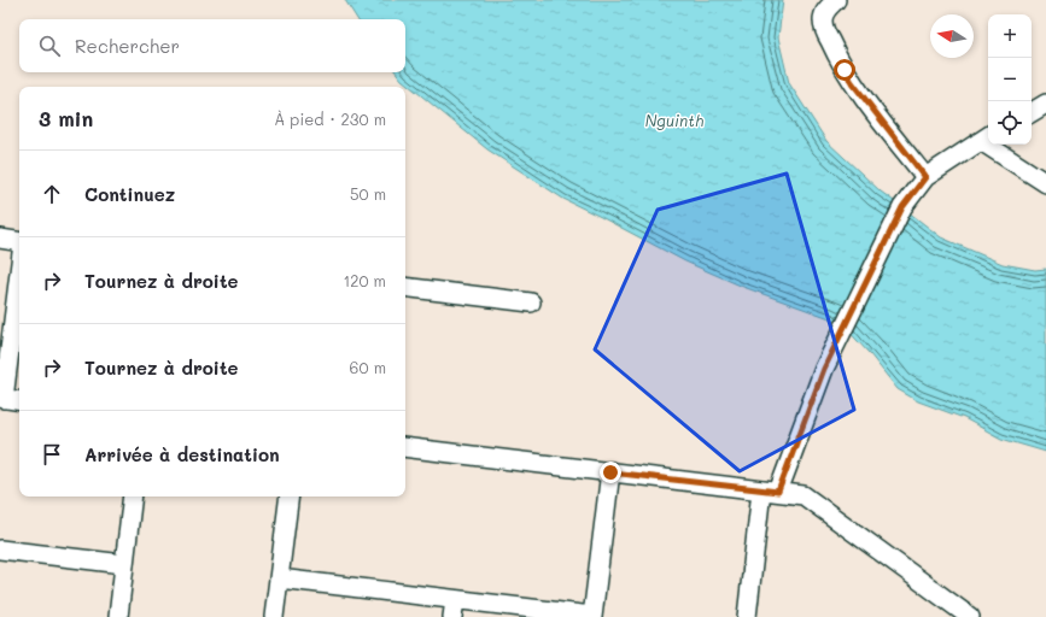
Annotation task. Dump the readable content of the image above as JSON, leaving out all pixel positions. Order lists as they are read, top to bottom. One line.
{"water":["Nguinth"],"north":"left","page":{"map_buttons":["+","−"],"search":"Rechercher","heading":["3 min","À pied · 230 m"],"list":[["Continuez","50 m"],["Tournez à droite","120 m"],["Tournez à droite","60 m"],"Arrivée à destination"]}}
